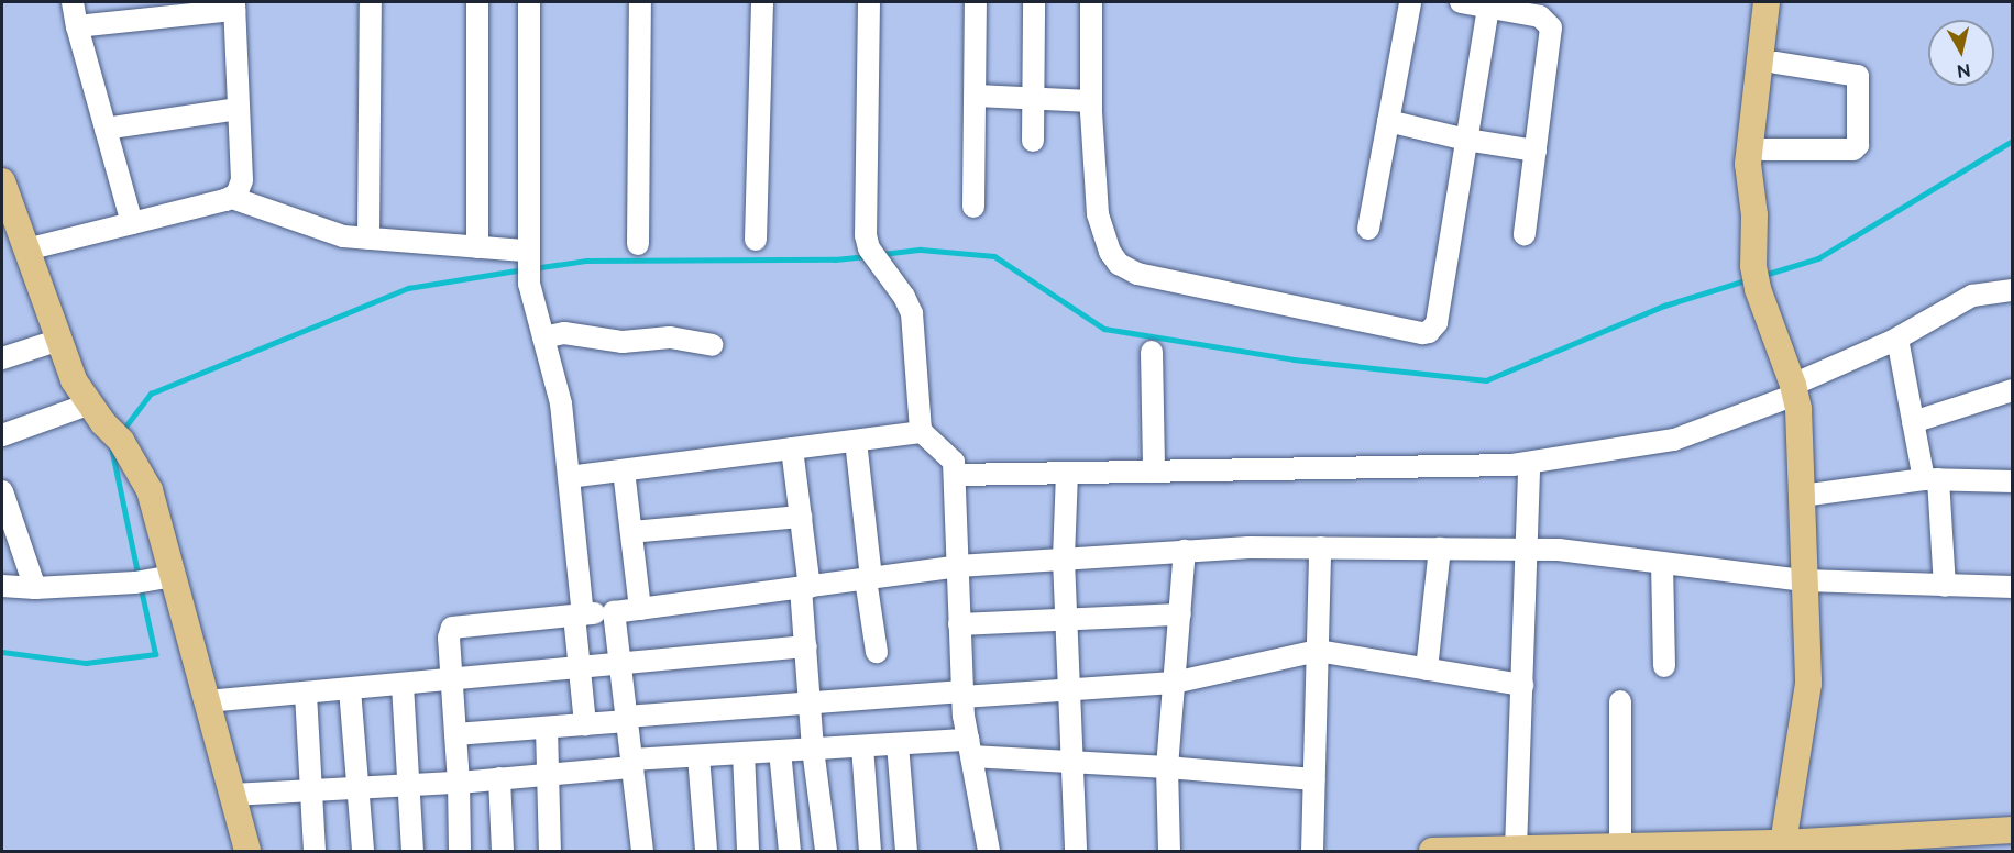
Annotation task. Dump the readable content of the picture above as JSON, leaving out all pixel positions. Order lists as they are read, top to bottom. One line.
{"north":"bottom"}
